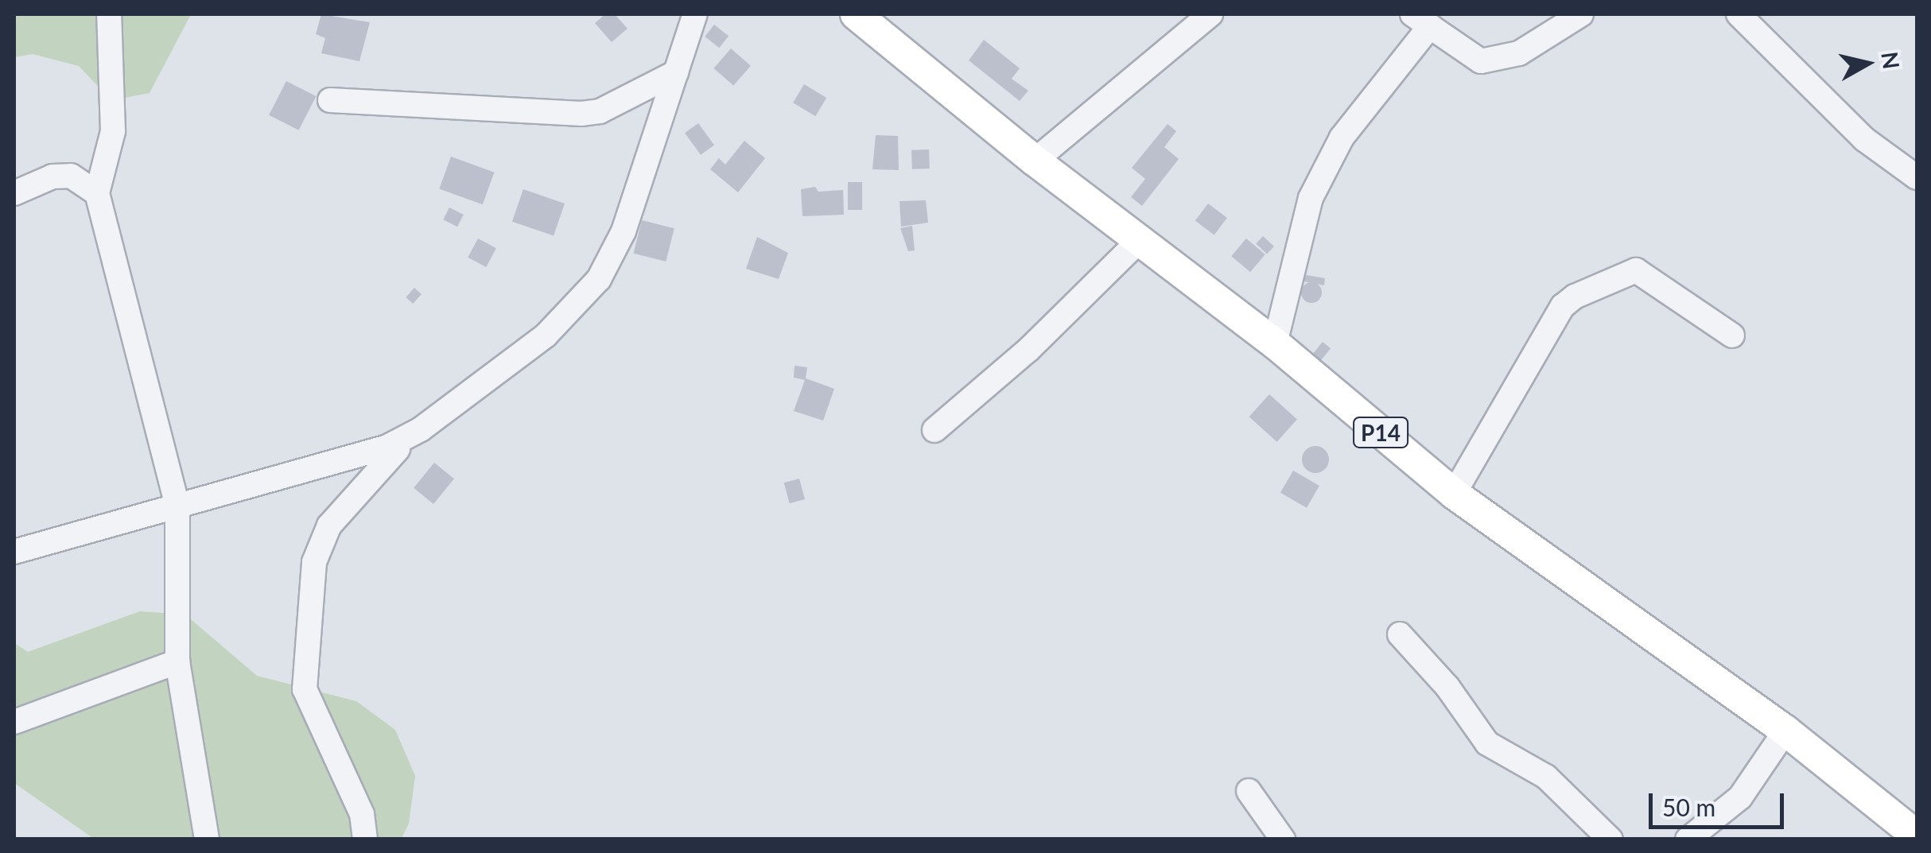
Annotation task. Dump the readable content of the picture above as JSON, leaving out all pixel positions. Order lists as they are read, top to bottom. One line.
{"streets":{"main road":["P14"]},"scale_bar":"50 m","north":"right"}
